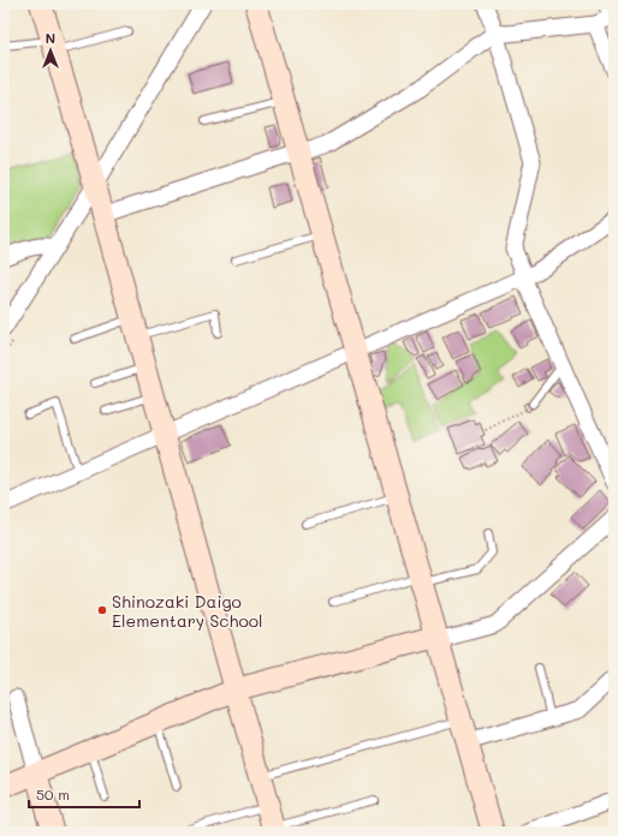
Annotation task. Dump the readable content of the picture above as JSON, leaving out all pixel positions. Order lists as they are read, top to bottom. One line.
{"places":["Shinozaki Daigo Elementary School"],"scale_bar":"50 m","north":"top"}
